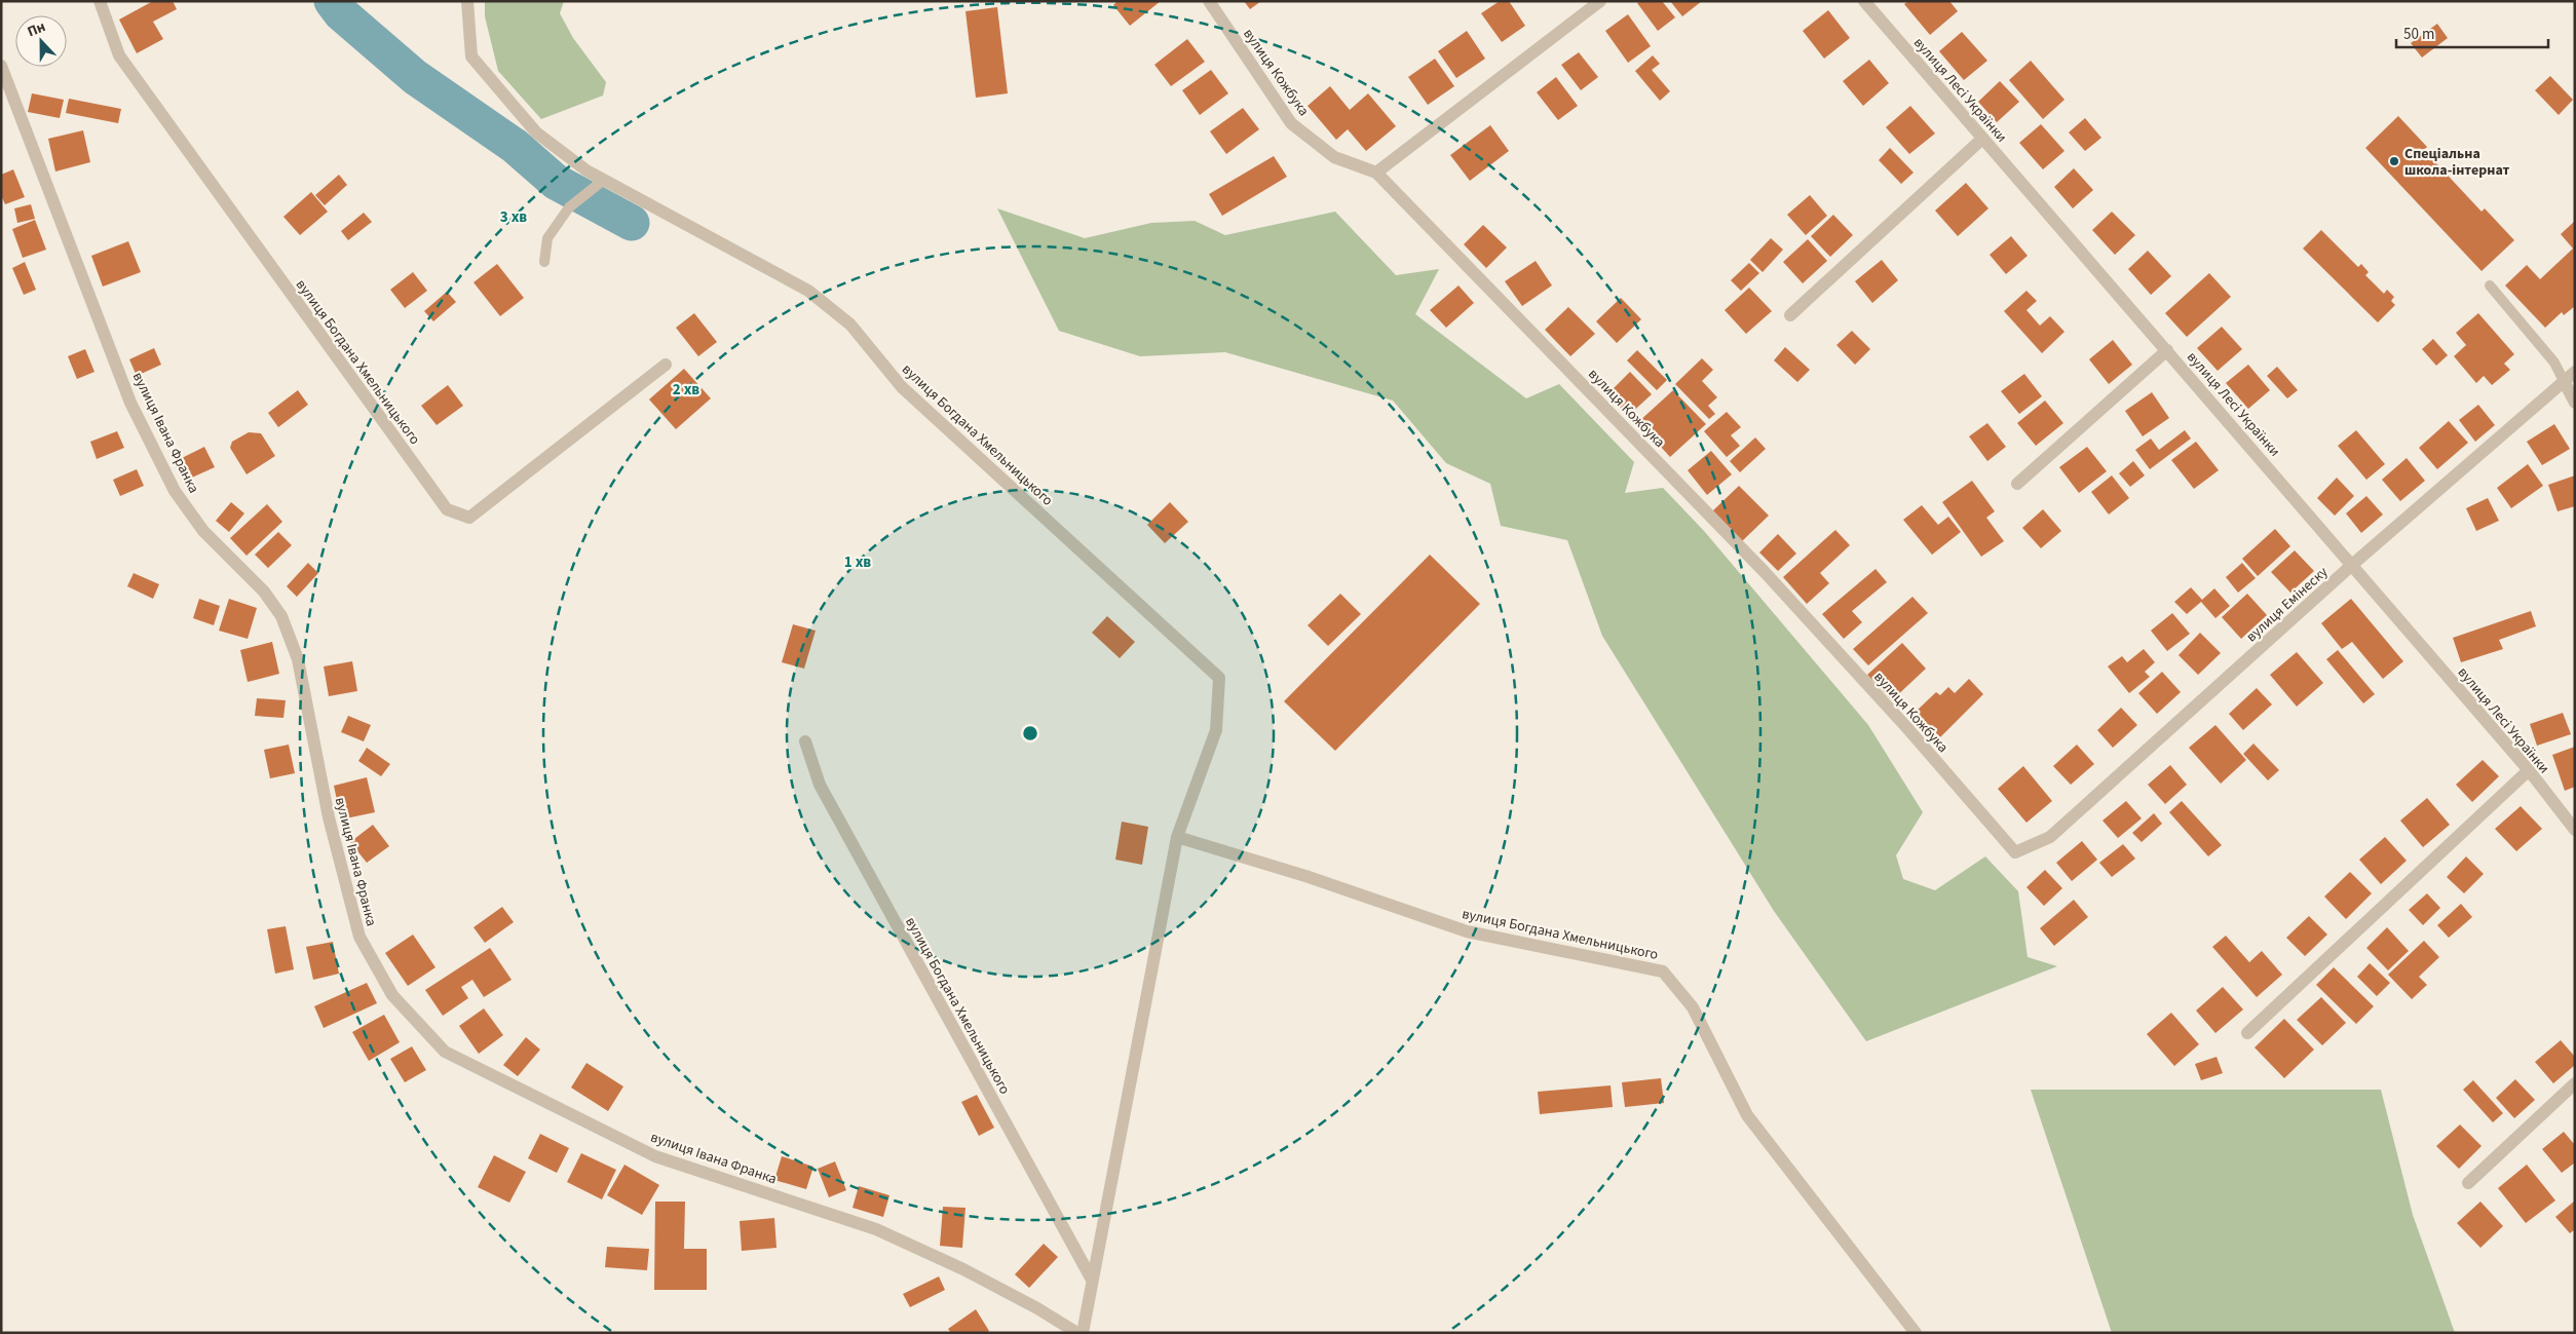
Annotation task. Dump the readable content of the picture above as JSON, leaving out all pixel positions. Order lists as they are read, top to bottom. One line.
{"streets":{"street":["вулиця Кожбука","вулиця Лесі Українки","вулиця Богдана Хмельницького","вулиця Івана Франка","вулиця Емінеску"]},"crossings":[["вулиця Кожбука","вулиця Емінеску"],["вулиця Лесі Українки","вулиця Емінеску"]],"places":["Спеціальна школа-інтернат"],"scale_bar":"50 m","north":"top","rings":["3 хв","2 хв","1 хв"]}
